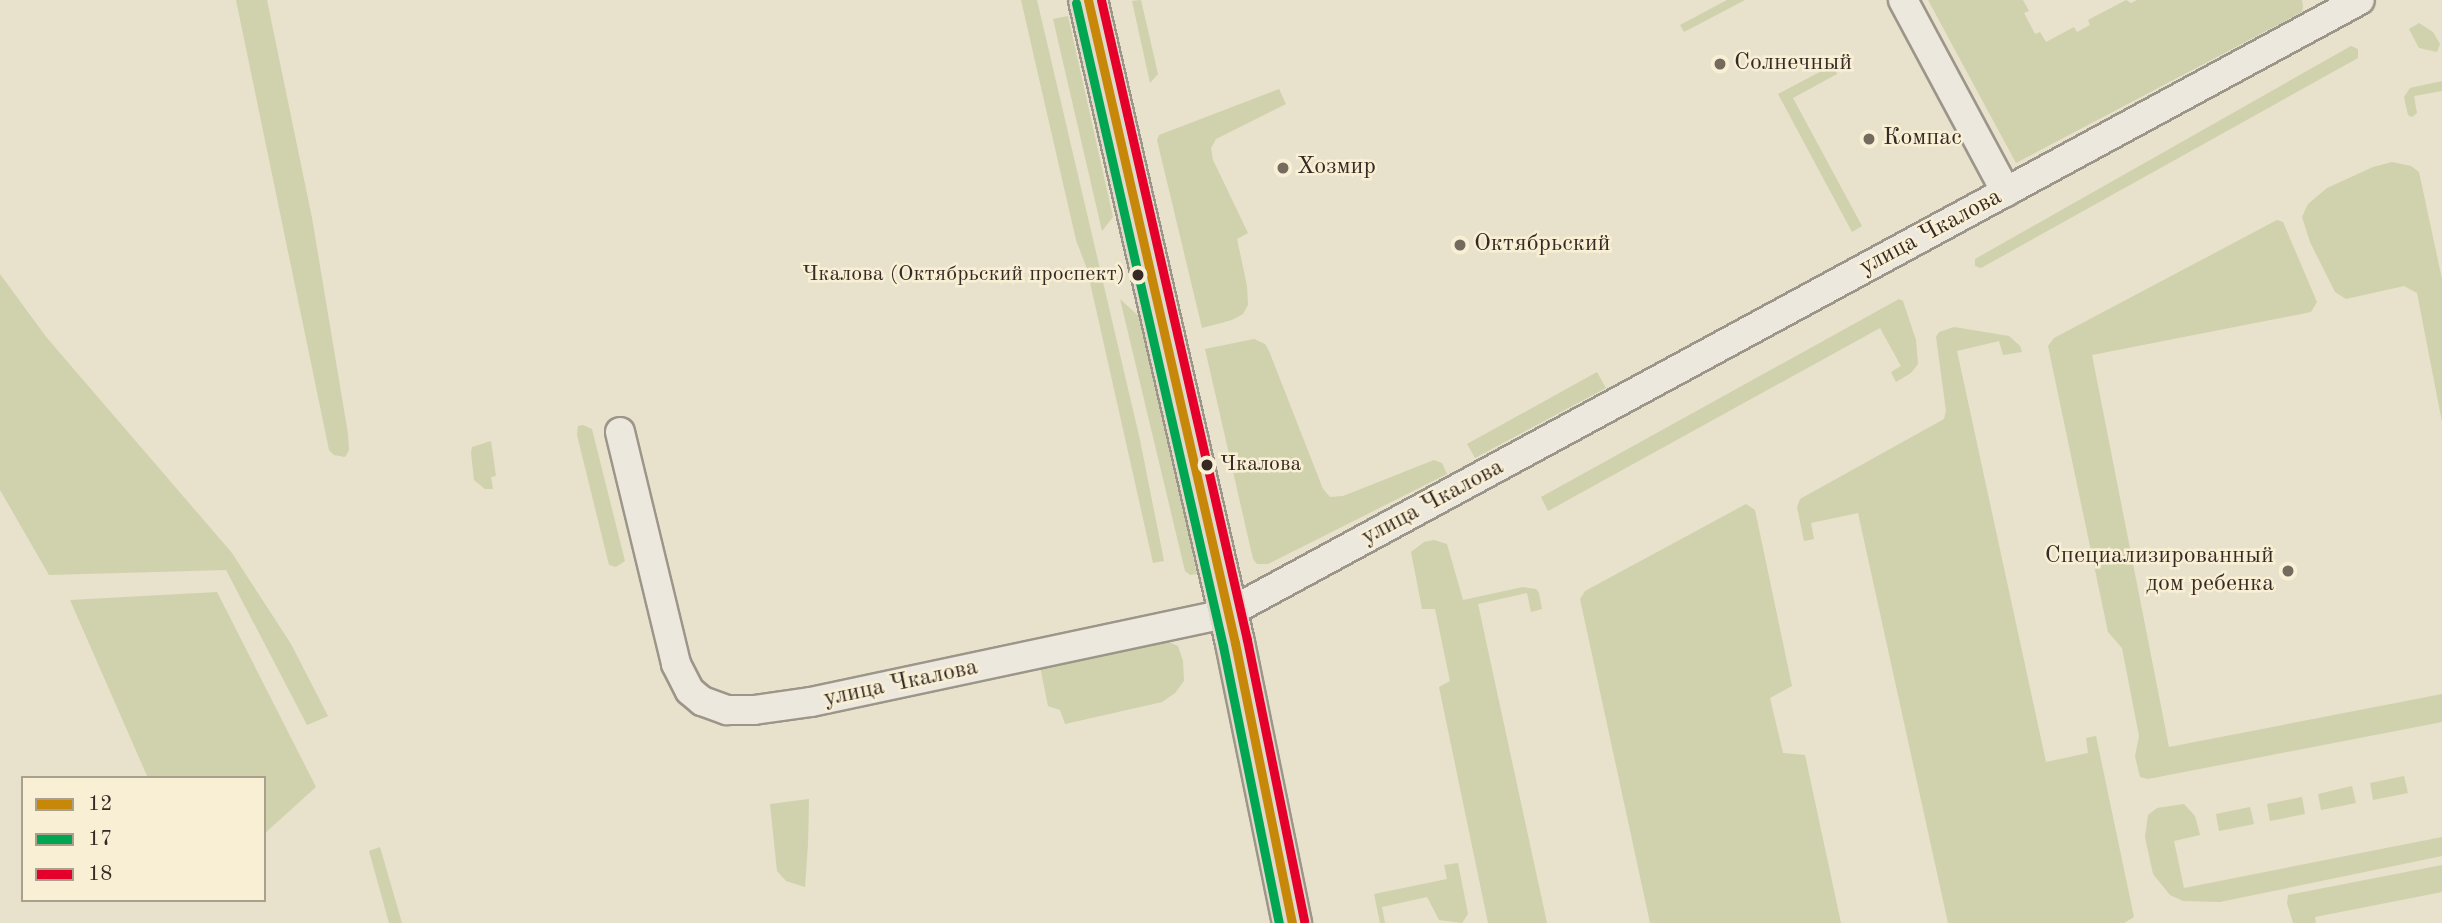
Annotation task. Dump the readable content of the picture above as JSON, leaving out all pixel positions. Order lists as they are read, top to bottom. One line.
{"streets":{"street":["улица Чкалова"]},"places":["Солнечный","Компас","Хозмир","Октябрьский","Чкалова (Октябрьский проспект)","Чкалова","Специализированный дом ребенка"],"lines":["transit line 12","transit line 18","transit line 17"],"legend":["12","17","18"]}
